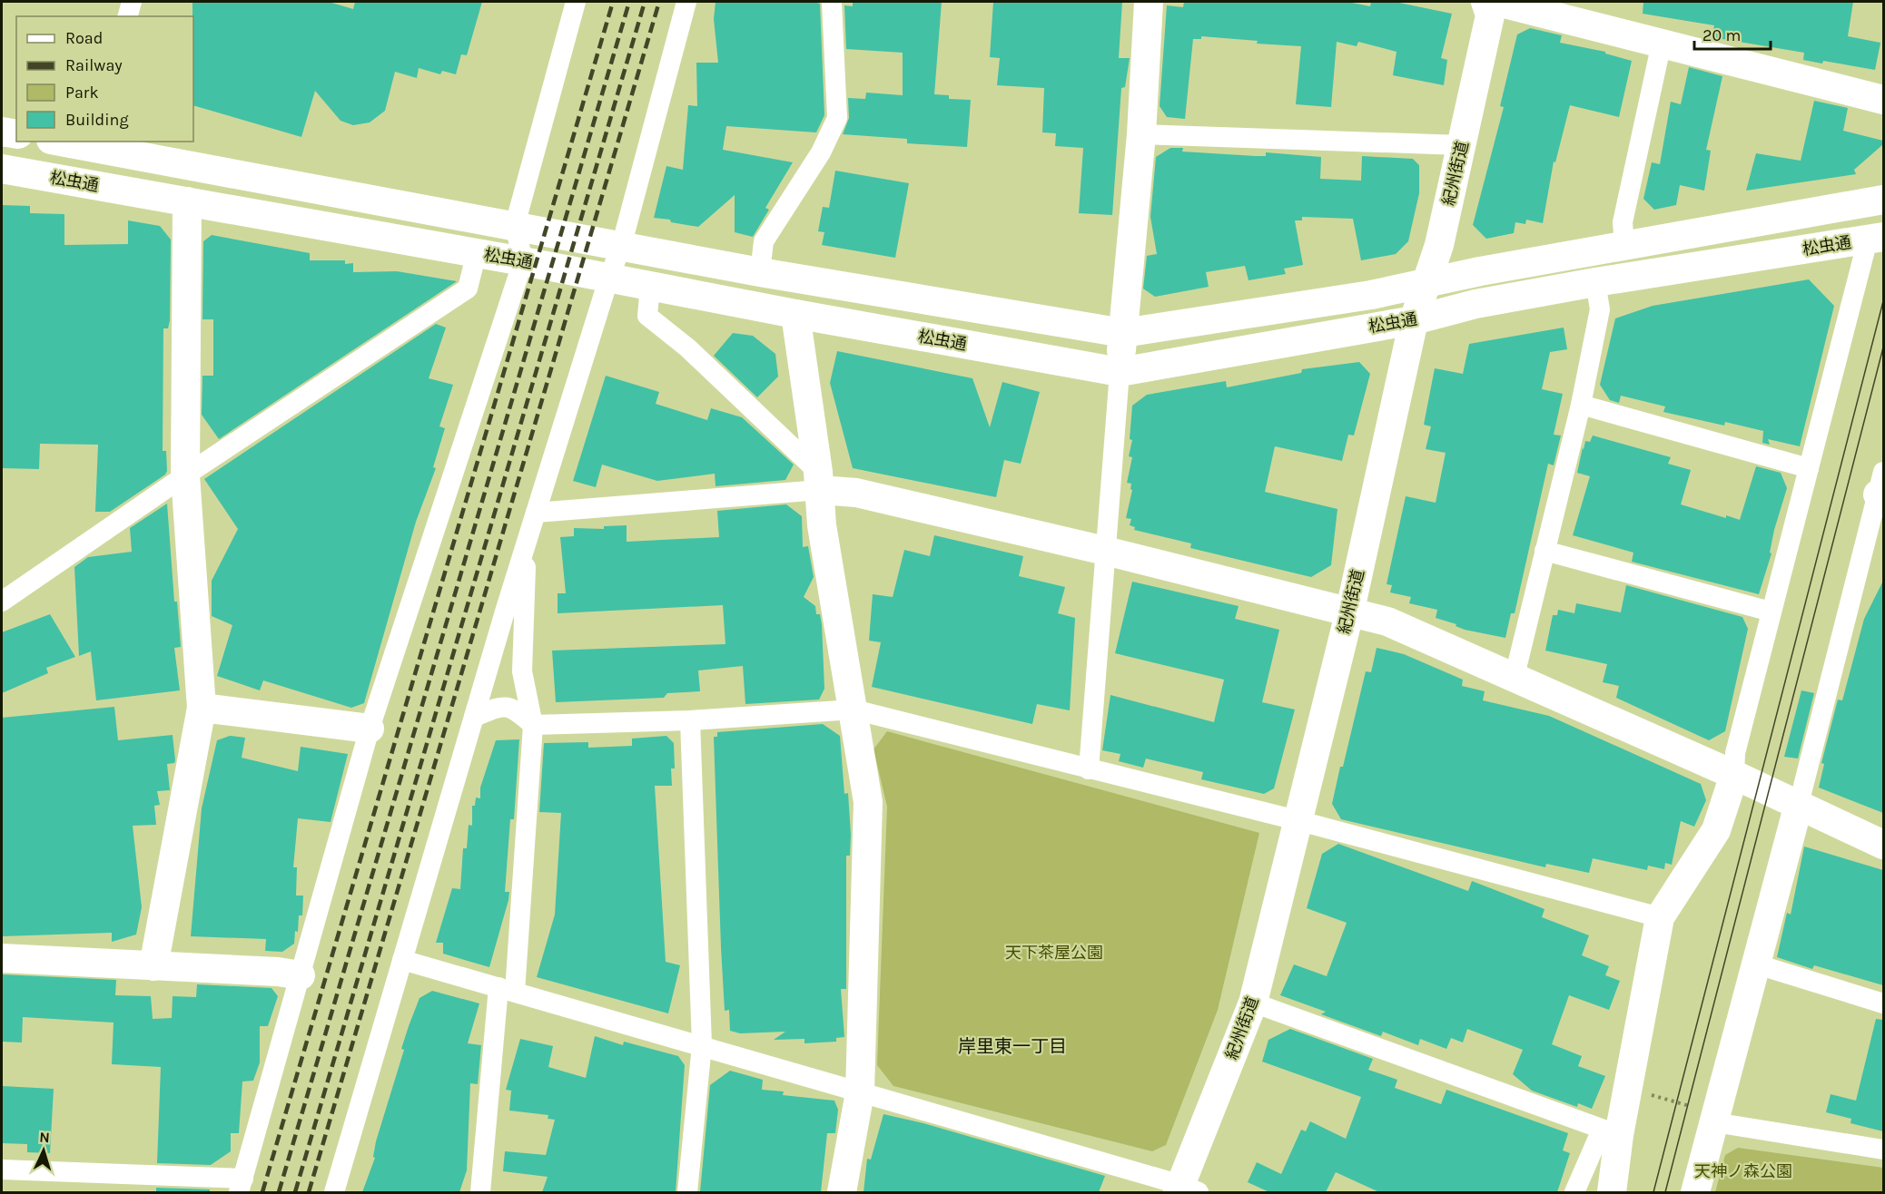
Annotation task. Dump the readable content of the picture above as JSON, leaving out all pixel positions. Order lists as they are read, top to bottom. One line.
{"streets":{"street":["紀州街道","松虫通"]},"crossings":[["紀州街道","松虫通"]],"districts":["岸里東一丁目"],"parks":["天下茶屋公園","天神ノ森公園"],"legend":["Road","Railway","Park","Building"],"scale_bar":"20 m","north":"top"}
